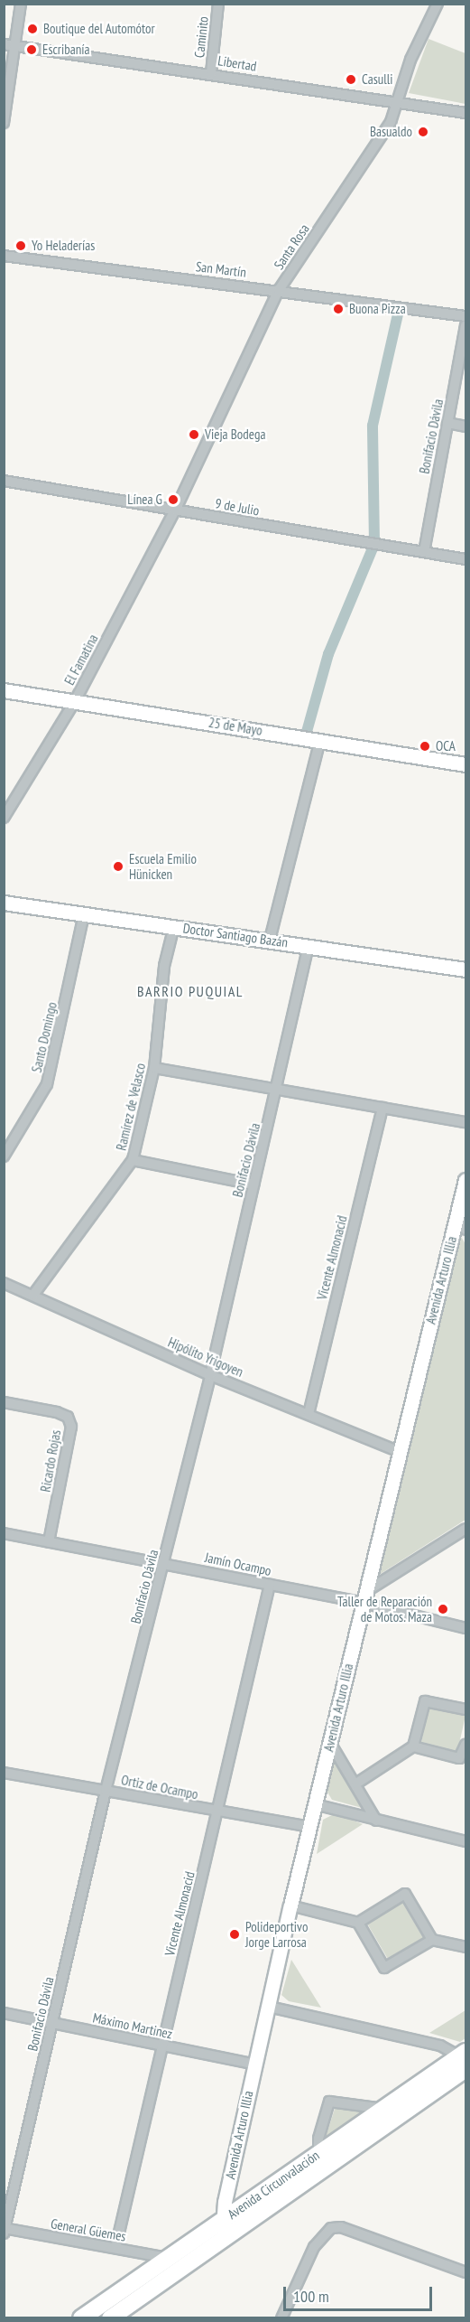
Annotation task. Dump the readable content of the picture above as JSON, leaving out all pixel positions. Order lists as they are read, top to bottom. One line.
{"streets":{"main road":["25 de Mayo","Doctor Santiago Bazán","Avenida Arturo Illia","Avenida Circunvalación"],"street":["Caminito","Libertad","Santa Rosa","San Martín","Bonifacio Dávila","9 de Julio","El Famatina","Santo Domingo","Ramírez de Velasco","Vicente Almonacid","Hipólito Yrigoyen","Ricardo Rojas","Jamín Ocampo","Ortiz de Ocampo","Máximo Martinez","General Güemes"]},"crossings":[["Caminito","Libertad"],["Libertad","Santa Rosa"],["Santa Rosa","San Martín"],["Santa Rosa","9 de Julio"],["Santa Rosa","El Famatina"],["Bonifacio Dávila","9 de Julio"],["Bonifacio Dávila","Doctor Santiago Bazán"],["Bonifacio Dávila","Hipólito Yrigoyen"],["Bonifacio Dávila","Jamín Ocampo"],["Bonifacio Dávila","Ortiz de Ocampo"],["Bonifacio Dávila","Máximo Martinez"],["Bonifacio Dávila","General Güemes"],["9 de Julio","El Famatina"],["El Famatina","25 de Mayo"],["Doctor Santiago Bazán","Santo Domingo"],["Doctor Santiago Bazán","Ramírez de Velasco"],["Ramírez de Velasco","Hipólito Yrigoyen"],["Vicente Almonacid","Hipólito Yrigoyen"],["Vicente Almonacid","Jamín Ocampo"],["Vicente Almonacid","Ortiz de Ocampo"],["Vicente Almonacid","Máximo Martinez"],["Vicente Almonacid","General Güemes"],["Avenida Arturo Illia","Hipólito Yrigoyen"],["Avenida Arturo Illia","Jamín Ocampo"],["Avenida Arturo Illia","Ortiz de Ocampo"],["Avenida Arturo Illia","Máximo Martinez"],["Avenida Arturo Illia","Avenida Circunvalación"],["Ricardo Rojas","Jamín Ocampo"],["Avenida Circunvalación","General Güemes"]],"districts":["BARRIO PUQUIAL"],"places":["Boutique del Automótor","Escribanía","Casulli","Basualdo","Yo Heladerías","Buona Pizza","Vieja Bodega","Línea G","OCA","Escuela Emilio Hünicken","Taller de Reparación de Motos. Maza","Polideportivo Jorge Larrosa"],"scale_bar":"100 m"}
